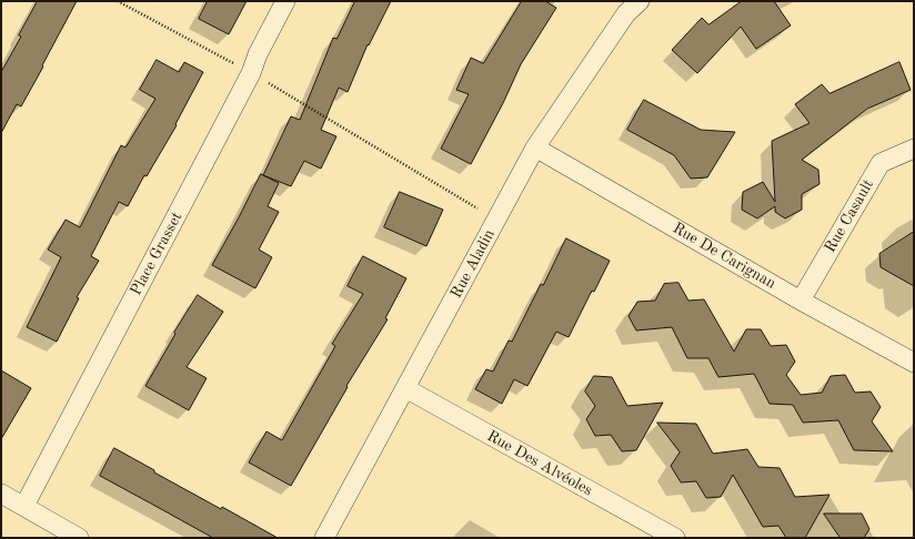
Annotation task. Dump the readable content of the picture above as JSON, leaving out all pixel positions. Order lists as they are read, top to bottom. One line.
{"streets":{"street":["Rue Casault","Place Grasset","Rue De Carignan","Rue Aladin","Rue Des Alvéoles"]},"crossings":[["Rue Casault","Rue De Carignan"],["Rue De Carignan","Rue Aladin"],["Rue Aladin","Rue Des Alvéoles"]]}
